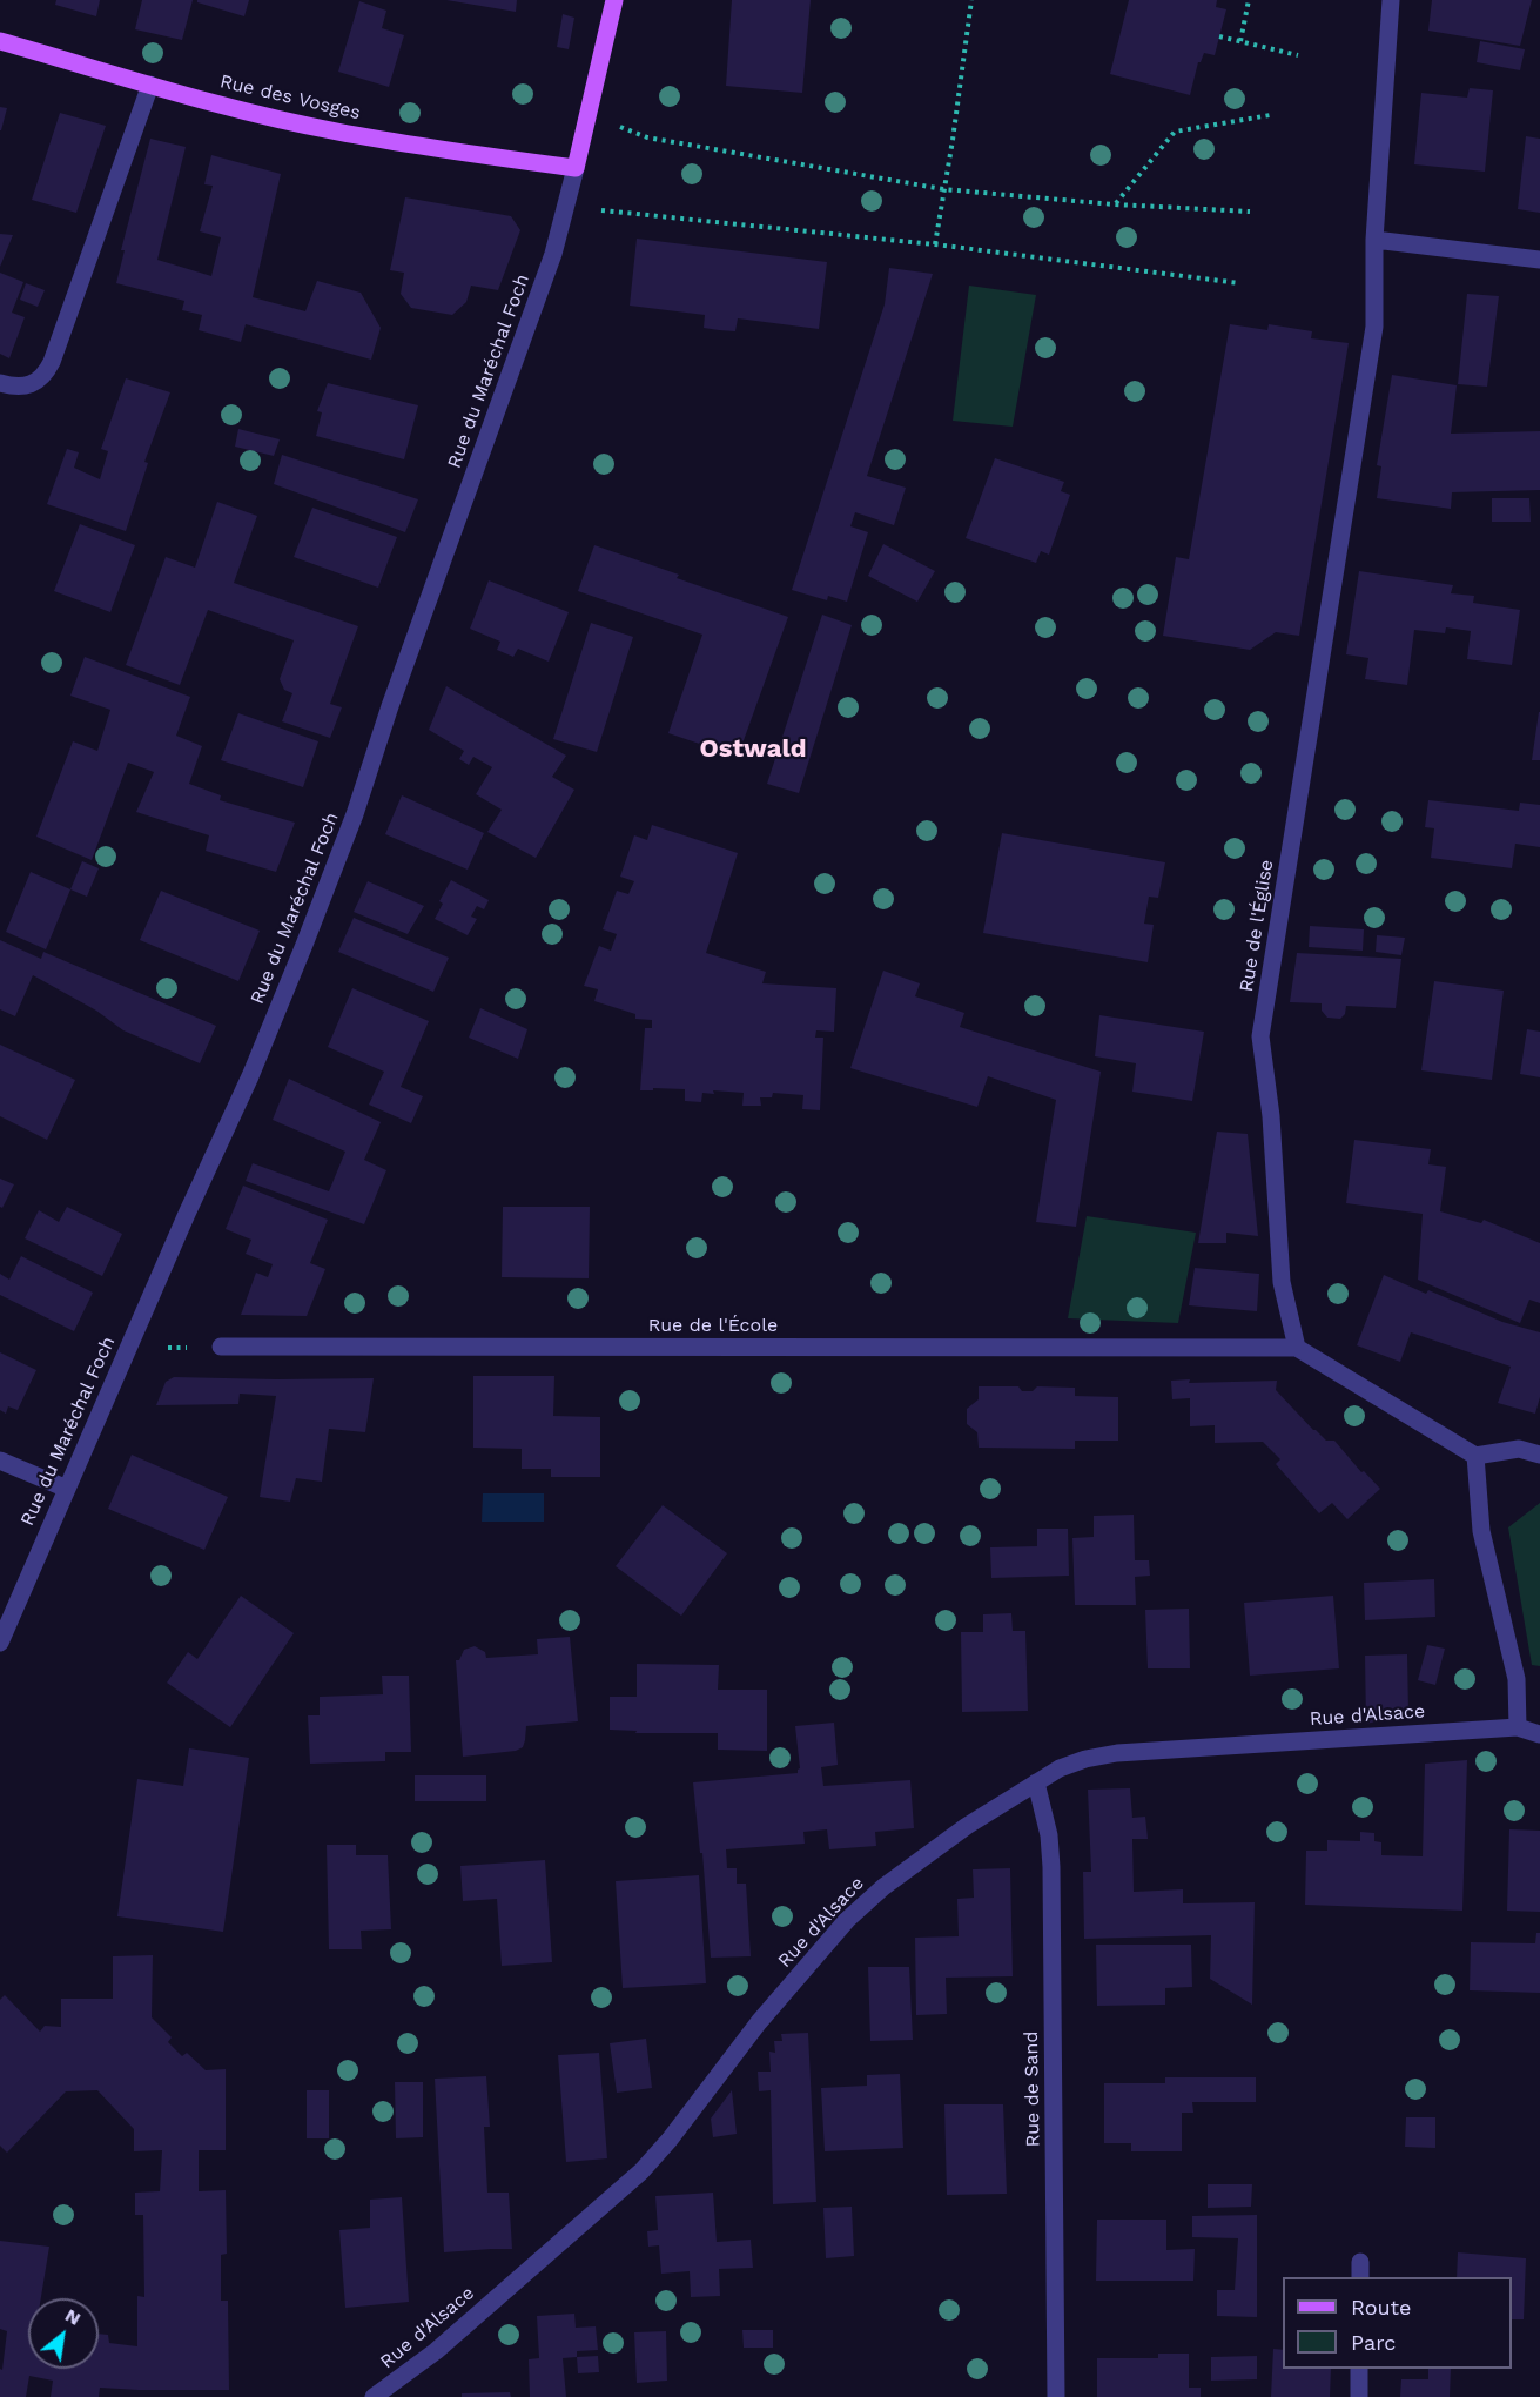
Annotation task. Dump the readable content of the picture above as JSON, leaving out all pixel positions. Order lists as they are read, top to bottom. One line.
{"streets":{"main road":["Rue des Vosges"],"street":["Rue du Maréchal Foch","Rue de l'Église","Rue de l'École","Rue d'Alsace","Rue de Sand"]},"crossings":[["Rue des Vosges","Rue du Maréchal Foch"],["Rue de l'Église","Rue de l'École"],["Rue d'Alsace","Rue de Sand"]],"districts":["Ostwald"],"legend":["Route","Parc"],"north":"top right"}
